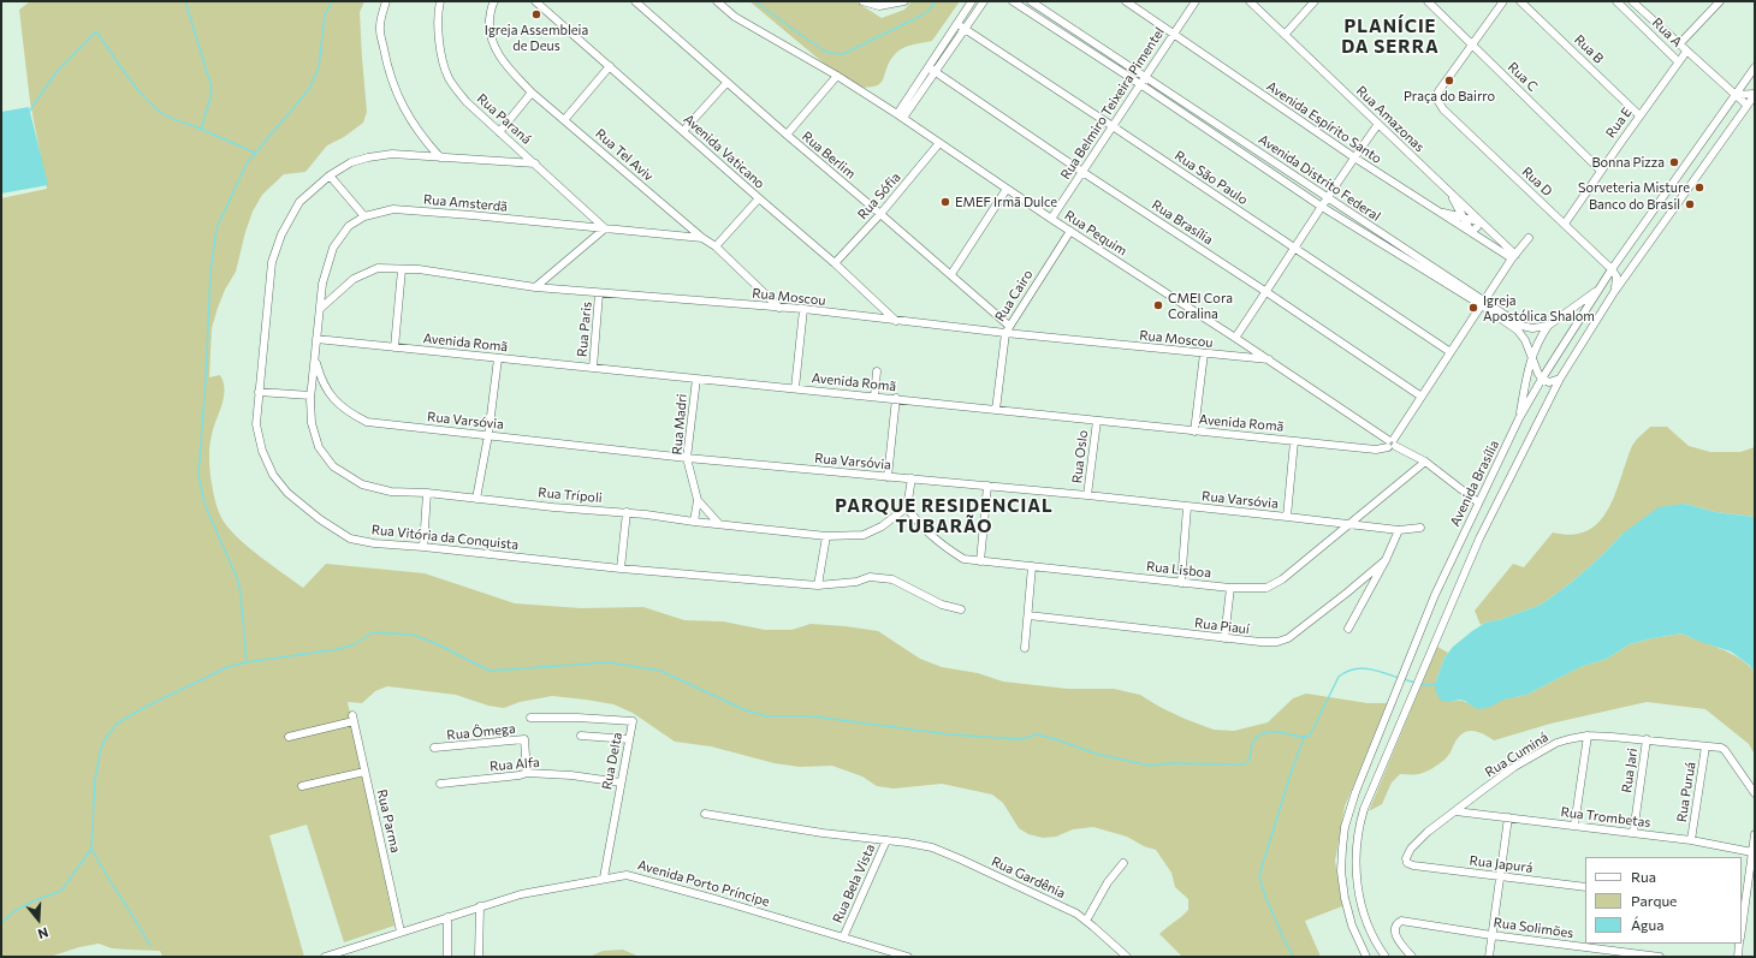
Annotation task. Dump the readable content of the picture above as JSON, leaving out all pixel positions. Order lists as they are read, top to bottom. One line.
{"streets":{"street":["Rua A","Rua B","Rua C","Rua Belmiro Teixeira Pimentel","Rua Paraná","Rua Amazonas","Avenida Espírito Santo","Rua E","Avenida Vaticano","Rua Tel Aviv","Rua Berlim","Rua São Paulo","Avenida Distrito Federal","Rua D","Rua Sófia","Rua Amsterdã","Rua Brasília","Rua Pequim","Rua Cairo","Rua Moscou","Rua Paris","Avenida Romã","Rua Varsóvia","Rua Madri","Rua Oslo","Avenida Brasília","Rua Trípoli","Rua Vitória da Conquista","Rua Lisboa","Rua Piauí","Rua Ômega","Rua Cuminá","Rua Delta","Rua Alfa","Rua Jari","Rua Puruá","Rua Trombetas","Rua Parma","Rua Japurá","Rua Gardênia","Avenida Porto Príncipe","Rua Bela Vista","Rua Solimões"]},"crossings":[["Rua A","Rua E"],["Rua B","Rua E"],["Rua C","Rua E"],["Rua C","Rua D"],["Rua Belmiro Teixeira Pimentel","Avenida Espírito Santo"],["Rua Belmiro Teixeira Pimentel","Rua São Paulo"],["Rua Belmiro Teixeira Pimentel","Avenida Distrito Federal"],["Rua Belmiro Teixeira Pimentel","Rua Brasília"],["Rua Belmiro Teixeira Pimentel","Rua Pequim"],["Rua Paraná","Rua Amsterdã"],["Rua Paraná","Rua Vitória da Conquista"],["Rua Amazonas","Avenida Espírito Santo"],["Rua E","Rua D"],["Avenida Vaticano","Rua Sófia"],["Avenida Vaticano","Rua Moscou"],["Rua Tel Aviv","Rua Amsterdã"],["Rua Tel Aviv","Rua Moscou"],["Rua Berlim","Rua Sófia"],["Rua Berlim","Rua Cairo"],["Rua Berlim","Rua Moscou"],["Avenida Distrito Federal","Avenida Brasília"],["Rua D","Avenida Brasília"],["Rua Sófia","Rua Pequim"],["Rua Amsterdã","Rua Moscou"],["Rua Amsterdã","Avenida Romã"],["Rua Amsterdã","Rua Trípoli"],["Rua Pequim","Rua Cairo"],["Rua Pequim","Rua Moscou"],["Rua Pequim","Avenida Romã"],["Rua Pequim","Avenida Brasília"],["Rua Pequim","Rua Lisboa"],["Rua Cairo","Rua Moscou"],["Rua Cairo","Avenida Romã"],["Rua Moscou","Rua Paris"],["Rua Paris","Avenida Romã"],["Avenida Romã","Rua Madri"],["Avenida Romã","Rua Oslo"],["Avenida Romã","Rua Trípoli"],["Rua Varsóvia","Rua Madri"],["Rua Varsóvia","Rua Oslo"],["Rua Varsóvia","Rua Trípoli"],["Rua Varsóvia","Rua Lisboa"],["Rua Madri","Rua Trípoli"],["Rua Trípoli","Rua Lisboa"],["Rua Ômega","Rua Alfa"],["Rua Cuminá","Rua Jari"],["Rua Cuminá","Rua Puruá"],["Rua Cuminá","Rua Trombetas"],["Rua Cuminá","Rua Japurá"],["Rua Delta","Rua Alfa"],["Rua Delta","Avenida Porto Príncipe"],["Rua Jari","Rua Trombetas"],["Rua Puruá","Rua Trombetas"],["Rua Parma","Avenida Porto Príncipe"],["Rua Gardênia","Rua Bela Vista"],["Avenida Porto Príncipe","Rua Bela Vista"]],"districts":["PLANÍCIE DA SERRA","PARQUE RESIDENCIAL TUBARÃO"],"places":["Igreja Assembleia de Deus","Praça do Bairro","Bonna Pizza","Sorveteria Misture","EMEF Irmã Dulce","Banco do Brasil","CMEI Cora Coralina","Igreja Apostólica Shalom"],"legend":["Rua","Parque","Água"],"north":"bottom"}
